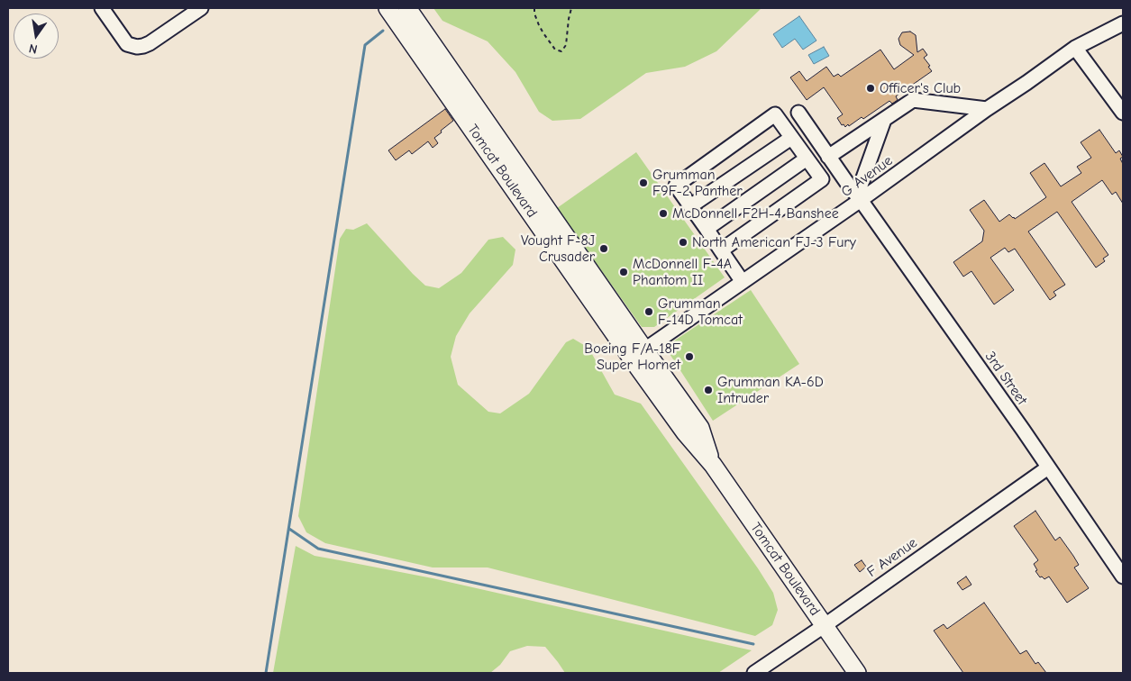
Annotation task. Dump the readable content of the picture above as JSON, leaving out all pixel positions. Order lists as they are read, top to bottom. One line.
{"streets":{"main road":["Tomcat Boulevard"],"street":["G Avenue","3rd Street","F Avenue"]},"crossings":[["Tomcat Boulevard","G Avenue"],["Tomcat Boulevard","F Avenue"],["G Avenue","3rd Street"],["3rd Street","F Avenue"]],"places":["Officer's Club","Grumman F9F-2 Panther","McDonnell F2H-4 Banshee","North American FJ-3 Fury","Vought F-8J Crusader","McDonnell F-4A Phantom II","Grumman F-14D Tomcat","Boeing F/A-18F Super Hornet","Grumman KA-6D Intruder"],"north":"bottom"}
